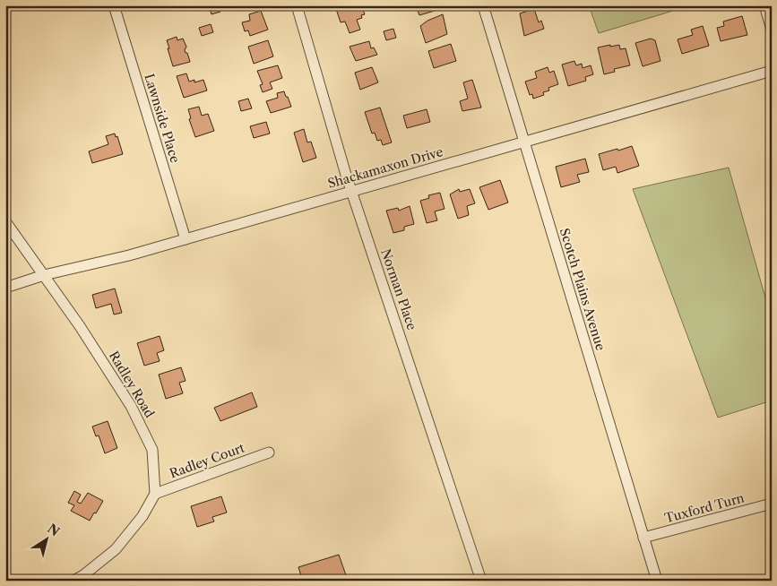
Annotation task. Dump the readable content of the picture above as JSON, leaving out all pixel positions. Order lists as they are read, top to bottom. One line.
{"streets":{"street":["Lawnside Place","Shackamaxon Drive","Norman Place","Scotch Plains Avenue","Radley Road","Radley Court","Tuxford Turn"]},"crossings":[["Lawnside Place","Shackamaxon Drive"],["Shackamaxon Drive","Norman Place"],["Shackamaxon Drive","Scotch Plains Avenue"],["Shackamaxon Drive","Radley Road"],["Scotch Plains Avenue","Tuxford Turn"],["Radley Road","Radley Court"]],"north":"top right"}
